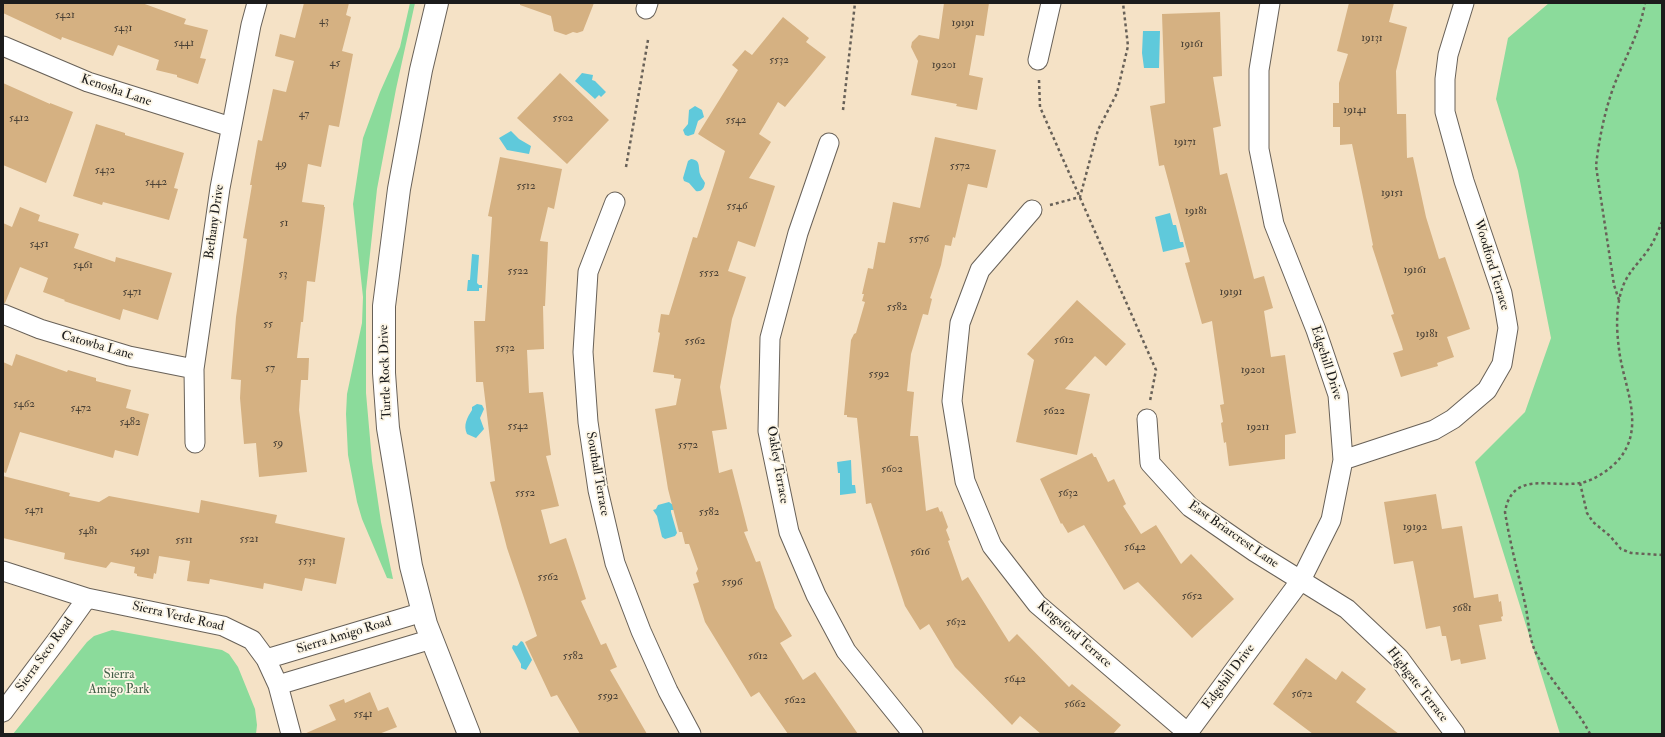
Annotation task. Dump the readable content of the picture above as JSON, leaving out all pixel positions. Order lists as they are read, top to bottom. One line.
{"streets":{"street":["Kenosha Lane","Bethany Drive","Woodford Terrace","Catowba Lane","Edgehill Drive","Turtle Rock Drive","Oakley Terrace","Southall Terrace","East Briarcrest Lane","Sierra Verde Road","Kingsford Terrace","Sierra Amigo Road","Sierra Seco Road","Highgate Terrace"]},"crossings":[["Kenosha Lane","Bethany Drive"],["Bethany Drive","Catowba Lane"],["Woodford Terrace","Edgehill Drive"],["Edgehill Drive","East Briarcrest Lane"],["Edgehill Drive","Kingsford Terrace"],["Edgehill Drive","Highgate Terrace"],["Turtle Rock Drive","Sierra Amigo Road"],["East Briarcrest Lane","Highgate Terrace"],["Sierra Verde Road","Sierra Amigo Road"],["Sierra Verde Road","Sierra Seco Road"]],"parks":["Sierra Amigo Park"],"house_numbers":["5421","43","19191","5431","19131","5441","19161","5532","45","19201","19141","47","5412","5502","5542","19171","49","5572","5432","5442","5512","19151","5546","19181","51","5576","5451","5461","19161","5522","5552","53","5471","19191","5582","55","19181","5612","5562","5532","57","19201","5592","5462","5472","5622","5482","5542","19211","59","5572","5602","5552","5632","5471","5582","19192","5481","5521","5511","5642","5491","5616","5531","5562","5596","5652","5681","5632","5582","5612","5642","5672","5592","5622","5662","5541"]}
